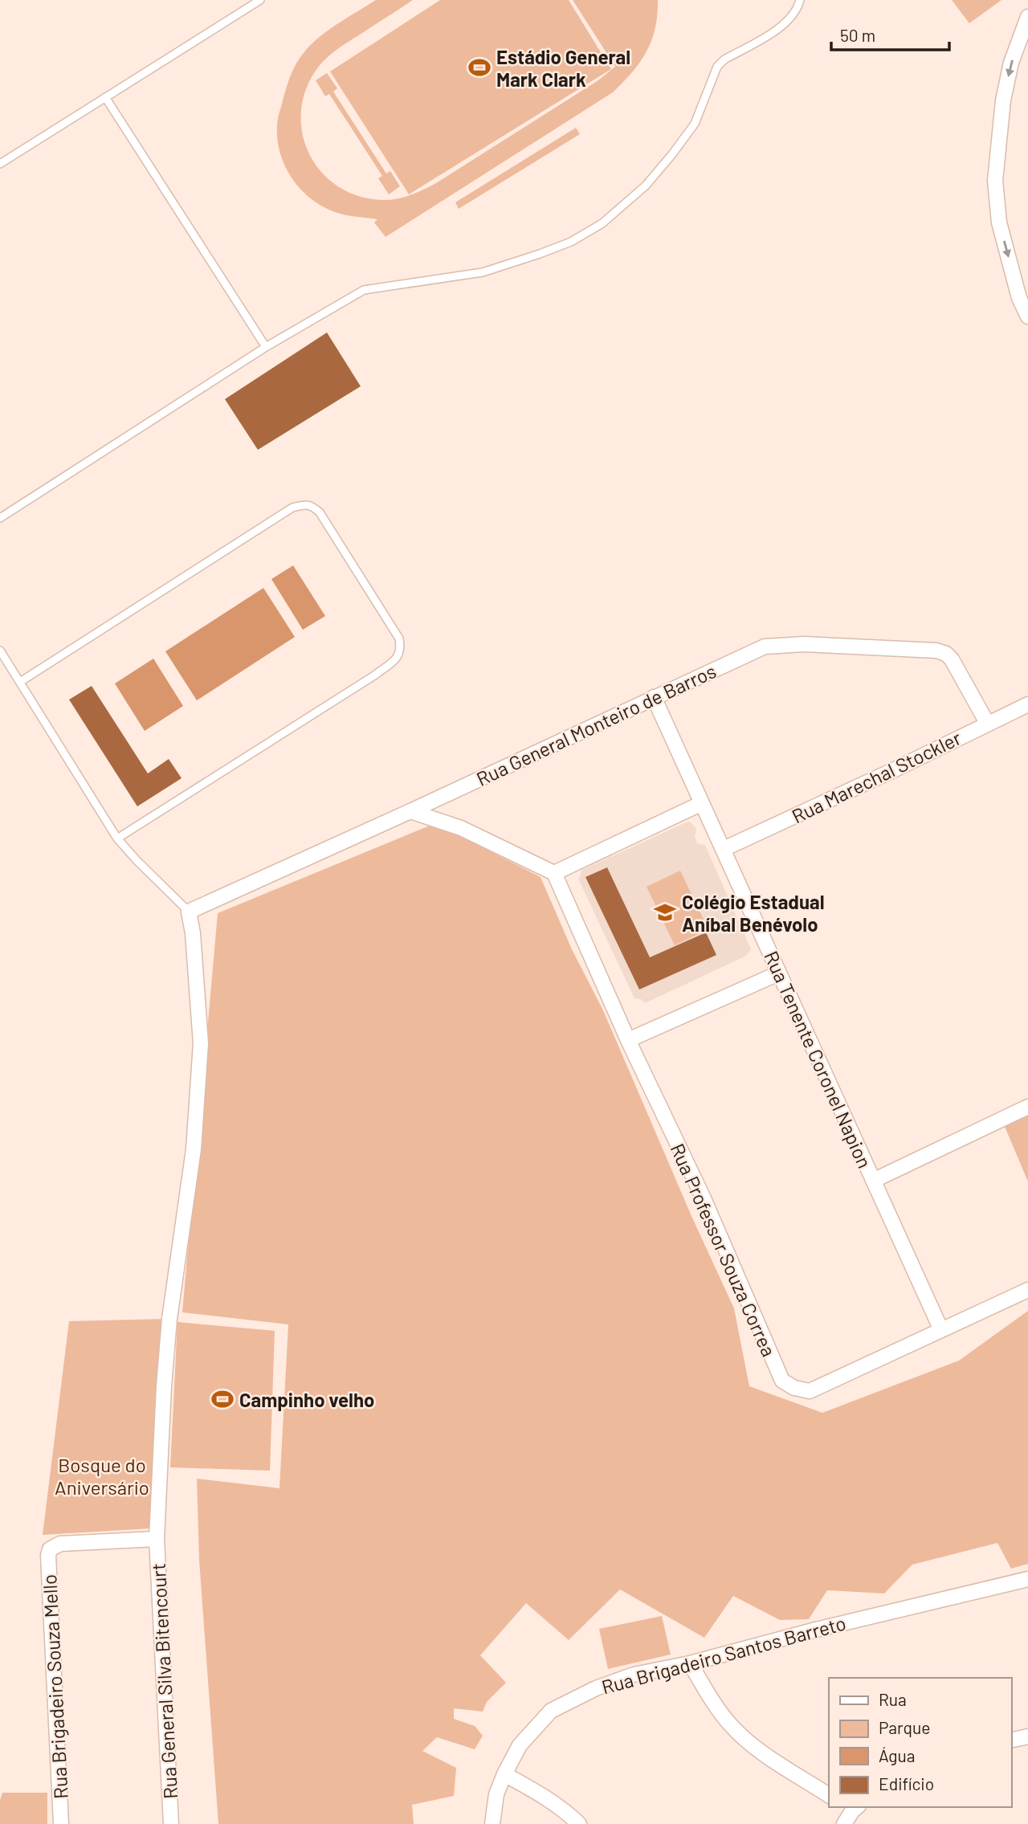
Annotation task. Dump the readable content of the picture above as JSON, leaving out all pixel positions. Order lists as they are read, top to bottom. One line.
{"streets":{"street":["Rua General Monteiro de Barros","Rua Marechal Stockler","Rua Tenente Coronel Napion","Rua Professor Souza Correa","Rua Brigadeiro Santos Barreto","Rua General Silva Bitencourt","Rua Brigadeiro Souza Mello"]},"crossings":[["Rua General Monteiro de Barros","Rua Marechal Stockler"],["Rua General Monteiro de Barros","Rua Tenente Coronel Napion"],["Rua General Monteiro de Barros","Rua General Silva Bitencourt"],["Rua Marechal Stockler","Rua Tenente Coronel Napion"],["Rua Tenente Coronel Napion","Rua Professor Souza Correa"],["Rua General Silva Bitencourt","Rua Brigadeiro Souza Mello"]],"parks":["Bosque do Aniversário"],"places":{"sports":["Estádio General Mark Clark","Campinho velho"],"school or university":["Colégio Estadual Aníbal Benévolo"]},"legend":["Rua","Parque","Água","Edifício"],"scale_bar":"50 m"}
